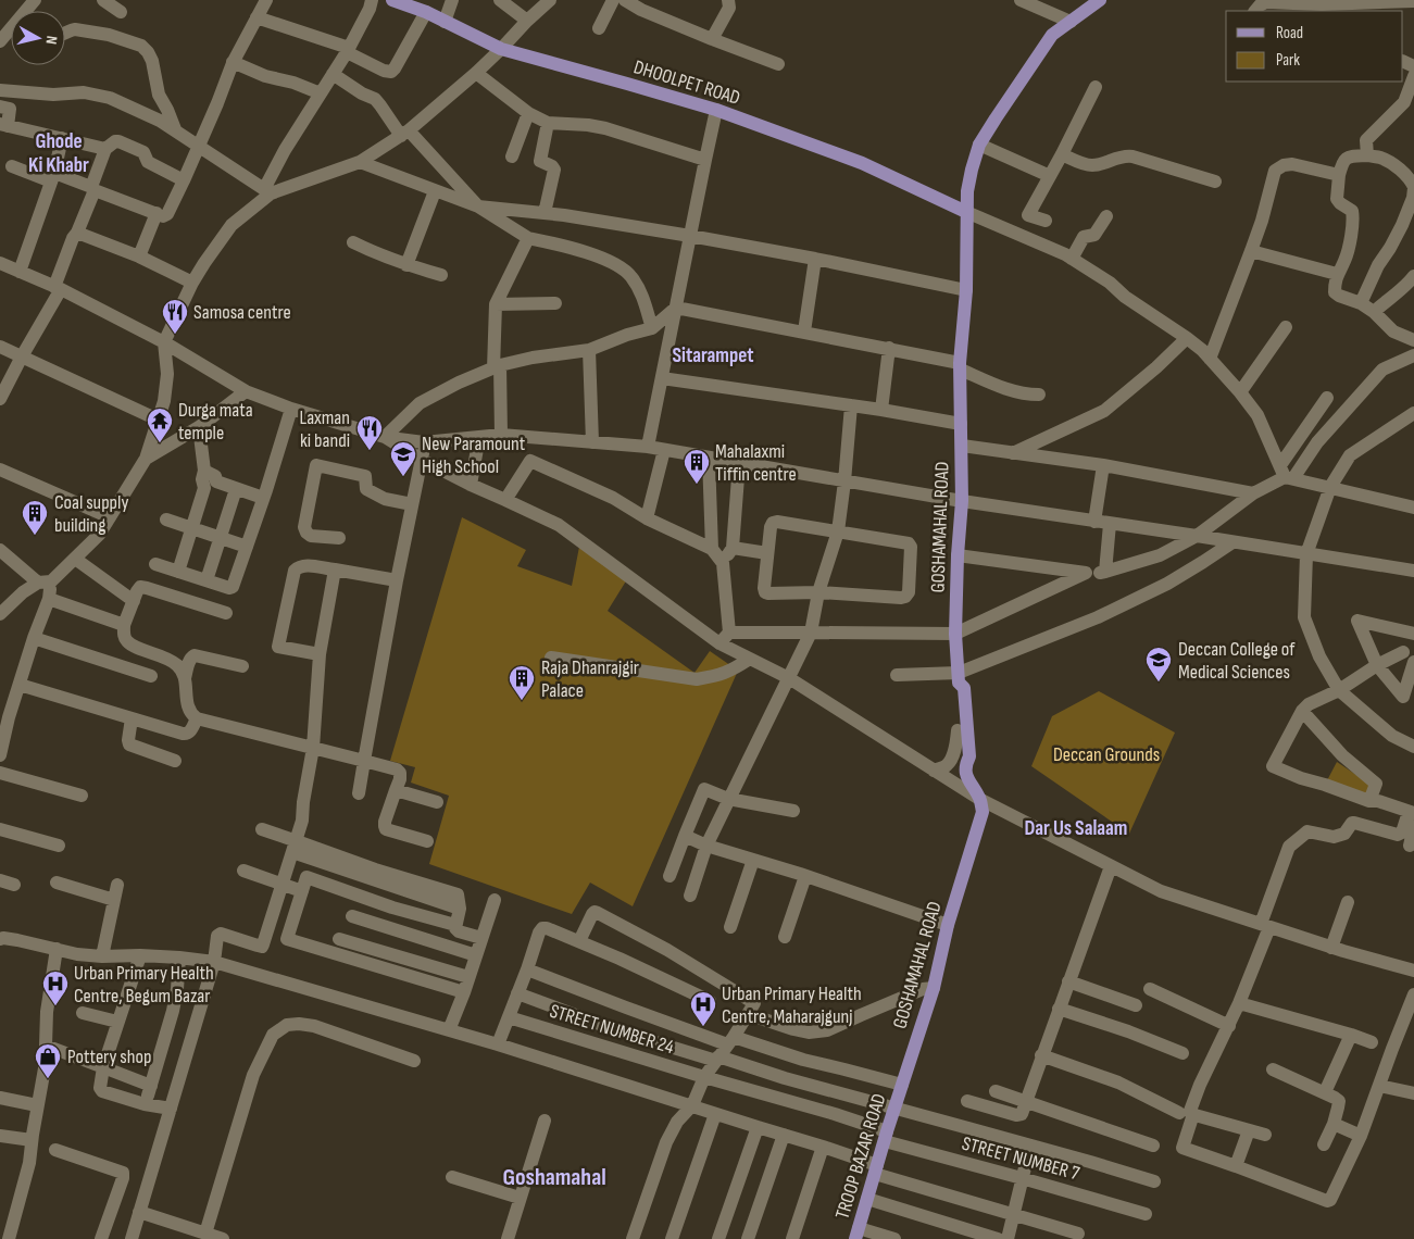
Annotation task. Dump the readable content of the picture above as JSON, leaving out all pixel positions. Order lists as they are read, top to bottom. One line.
{"streets":{"main road":["DHOOLPET ROAD","GOSHAMAHAL ROAD","TROOP BAZAR ROAD"],"street":["STREET NUMBER 24","STREET NUMBER 7"]},"crossings":[["DHOOLPET ROAD","GOSHAMAHAL ROAD"],["GOSHAMAHAL ROAD","TROOP BAZAR ROAD"],["STREET NUMBER 24","TROOP BAZAR ROAD"],["STREET NUMBER 24","STREET NUMBER 7"],["TROOP BAZAR ROAD","STREET NUMBER 7"]],"districts":["Ghode Ki Khabr","Sitarampet","Dar Us Salaam","Goshamahal"],"parks":["Deccan Grounds"],"places":{"restaurant":["Samosa centre","Laxman ki bandi"],"temple":["Durga mata temple"],"school or university":["New Paramount High School","Deccan College of Medical Sciences"],"building":["Mahalaxmi Tiffin centre","Coal supply building","Raja Dhanrajgir Palace"],"hospital":["Urban Primary Health Centre, Begum Bazar","Urban Primary Health Centre, Maharajgunj"],"shop":["Pottery shop"]},"legend":["Road","Park"],"north":"right"}
